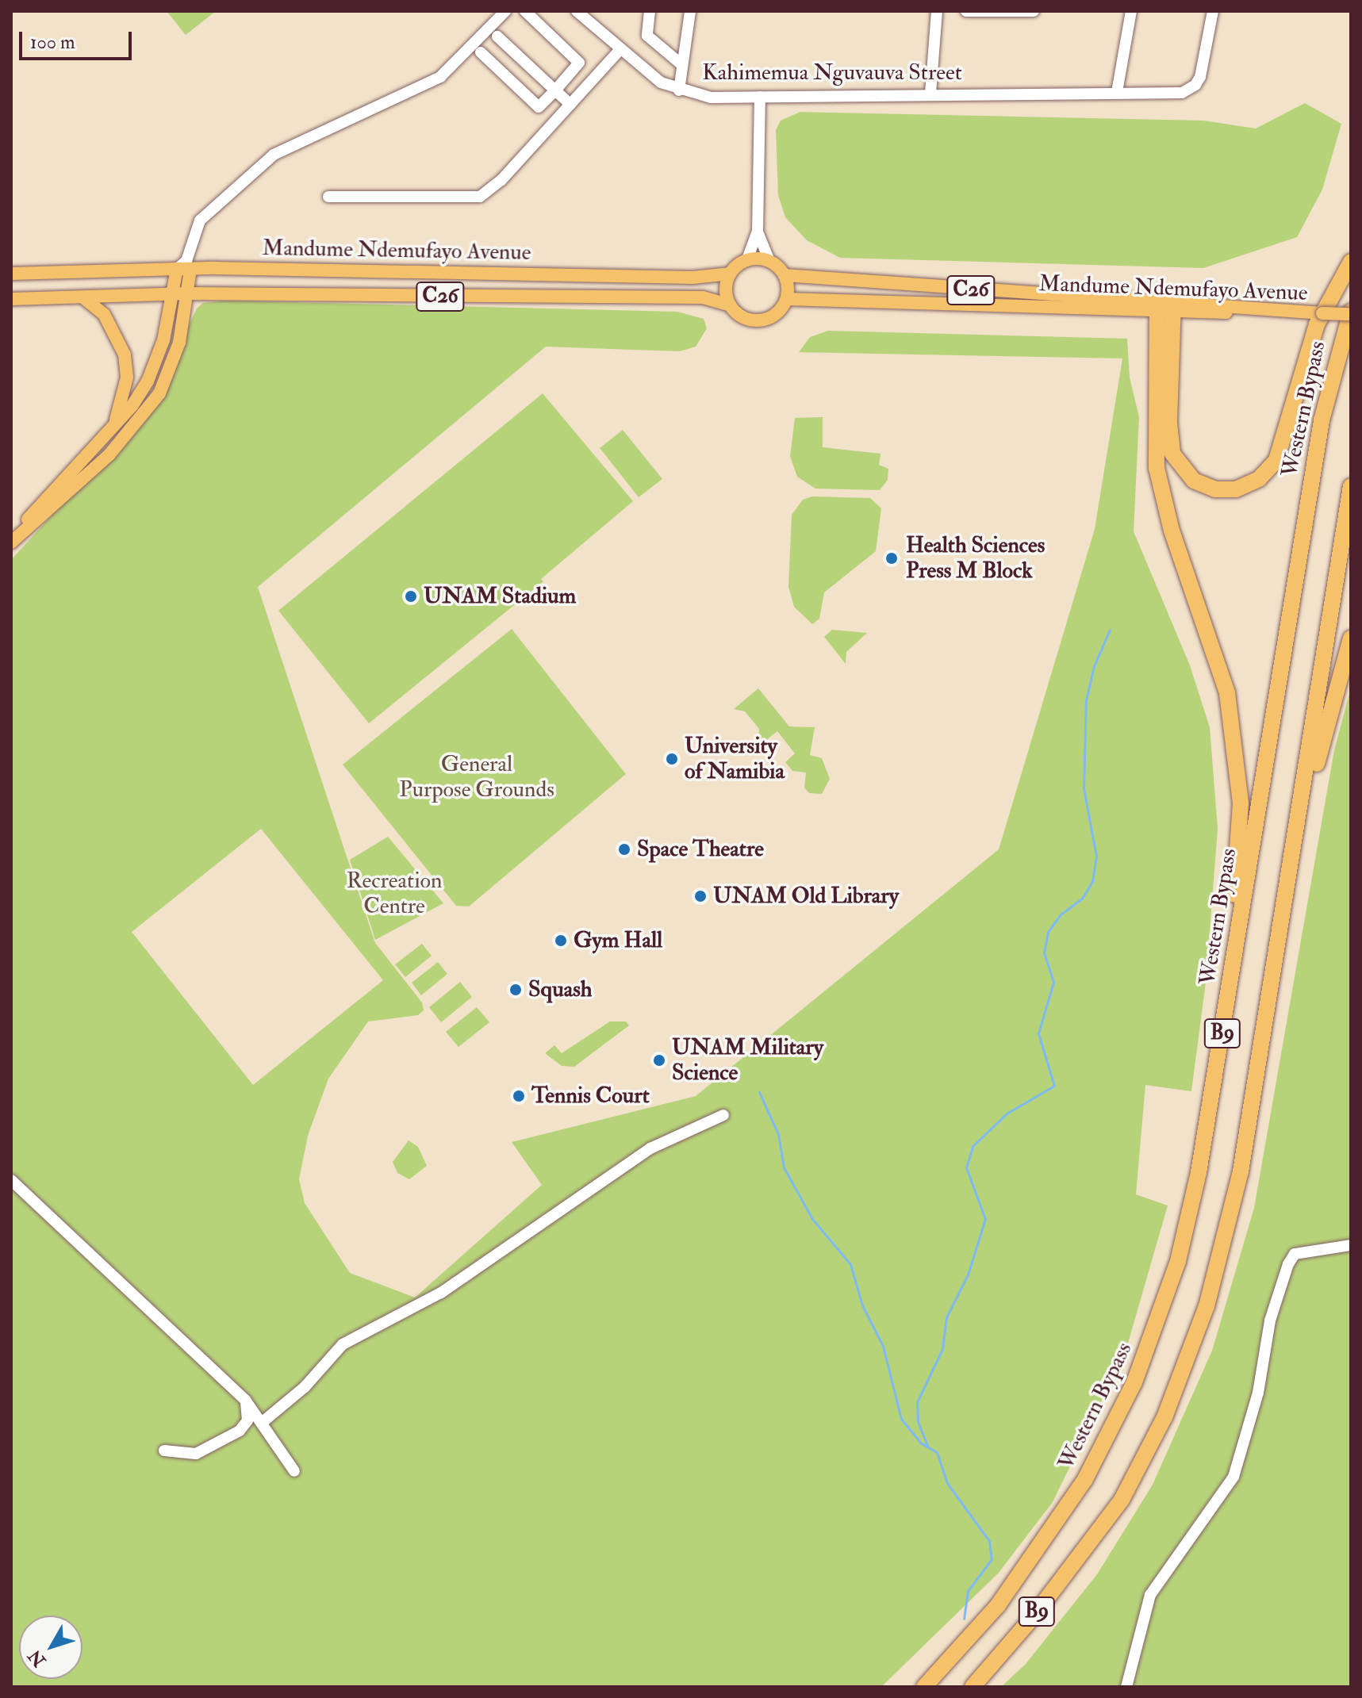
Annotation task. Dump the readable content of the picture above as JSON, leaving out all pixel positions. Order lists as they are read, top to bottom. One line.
{"streets":{"highway":["Western Bypass","B9"],"main road":["Mandume Ndemufayo Avenue","C26"],"street":["Kahimemua Nguvauva Street"]},"crossings":[["Mandume Ndemufayo Avenue","C26"],["C26","Western Bypass"]],"parks":["General Purpose Grounds","Recreation Centre"],"places":["Health Sciences Press M Block","UNAM Stadium","University of Namibia","Space Theatre","UNAM Old Library","Gym Hall","Squash","UNAM Military Science","Tennis Court"],"scale_bar":"100 m","north":"bottom left"}
